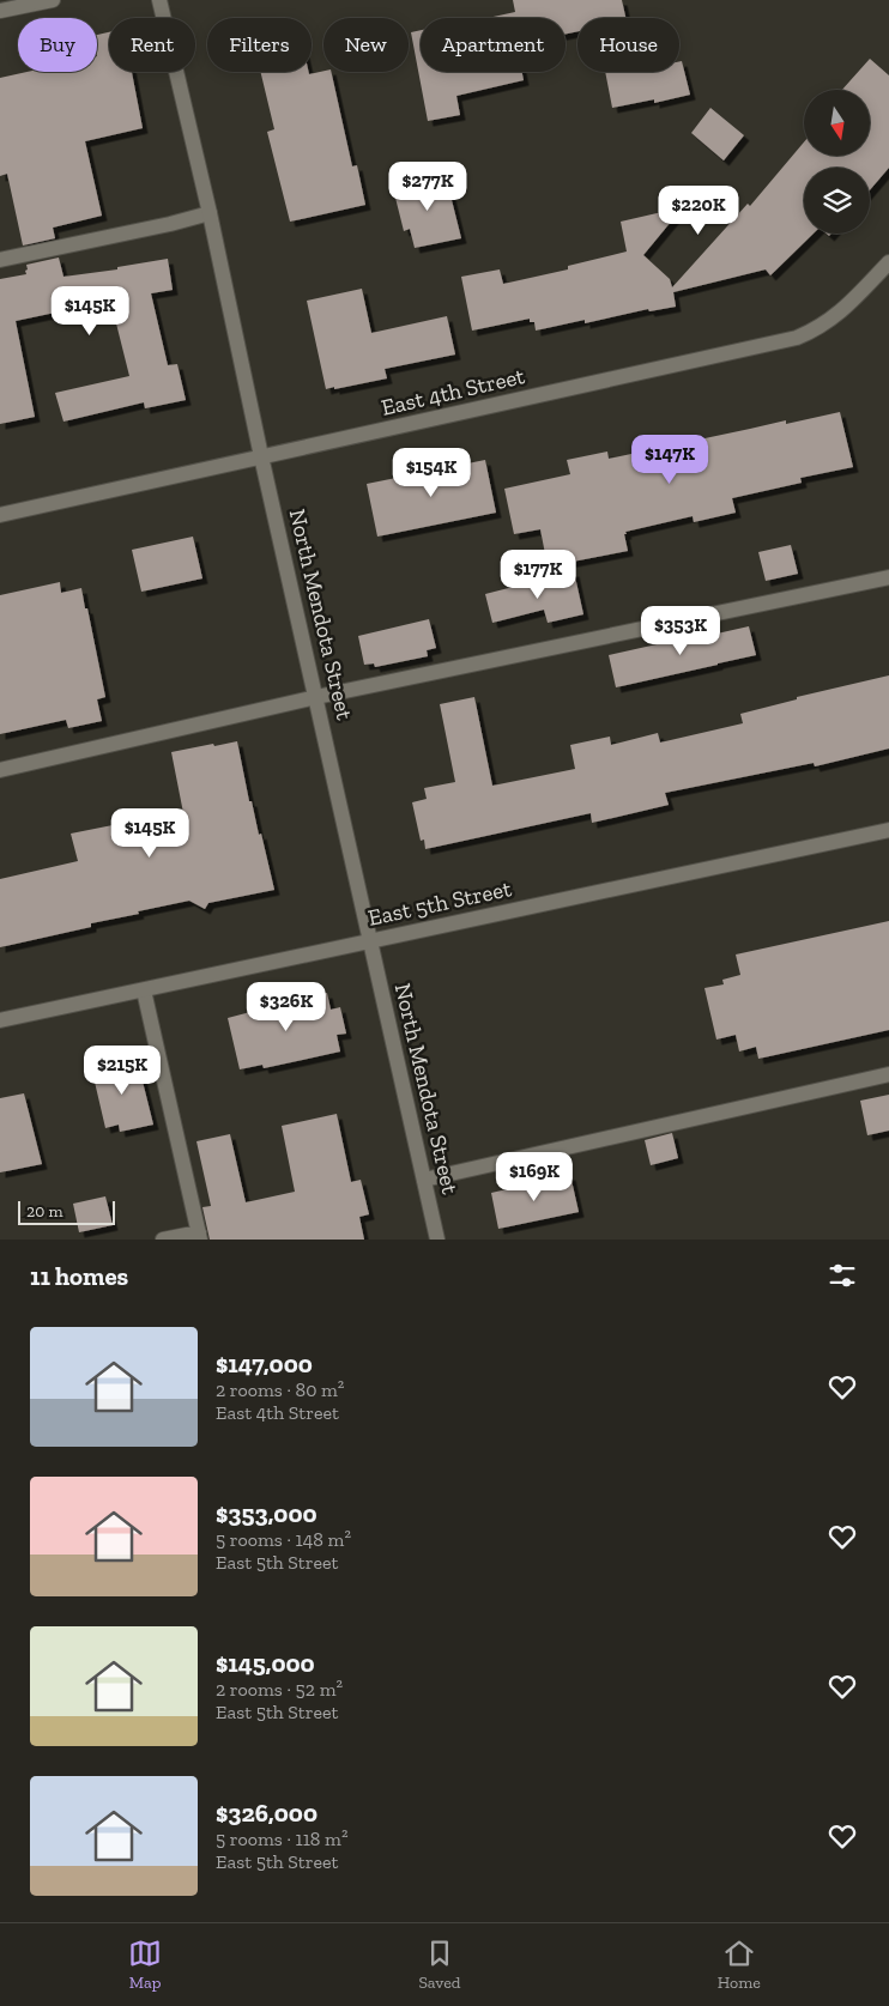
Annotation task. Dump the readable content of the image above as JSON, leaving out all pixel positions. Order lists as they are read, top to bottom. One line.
{"streets":{"street":["East 4th Street","North Mendota Street","East 5th Street"]},"crossings":[["East 4th Street","North Mendota Street"],["North Mendota Street","East 5th Street"]],"scale_bar":"20 m","north":"bottom","page":{"chip":["Buy","Rent","Filters","New","Apartment","House"],"price":["$277K","$220K","$145K","$147K","$154K","$177K","$353K","$145K","$326K","$215K","$169K"],"scale":"20 m","heading":"11 homes","list":[{"name":"$147,000","note":"2 rooms · 80 m² · East 4th Street"},{"name":"$353,000","note":"5 rooms · 148 m² · East 5th Street"},{"name":"$145,000","note":"2 rooms · 52 m² · East 5th Street"},{"name":"$326,000","note":"5 rooms · 118 m² · East 5th Street"}],"tabs":["Map","Saved","Home"]}}
